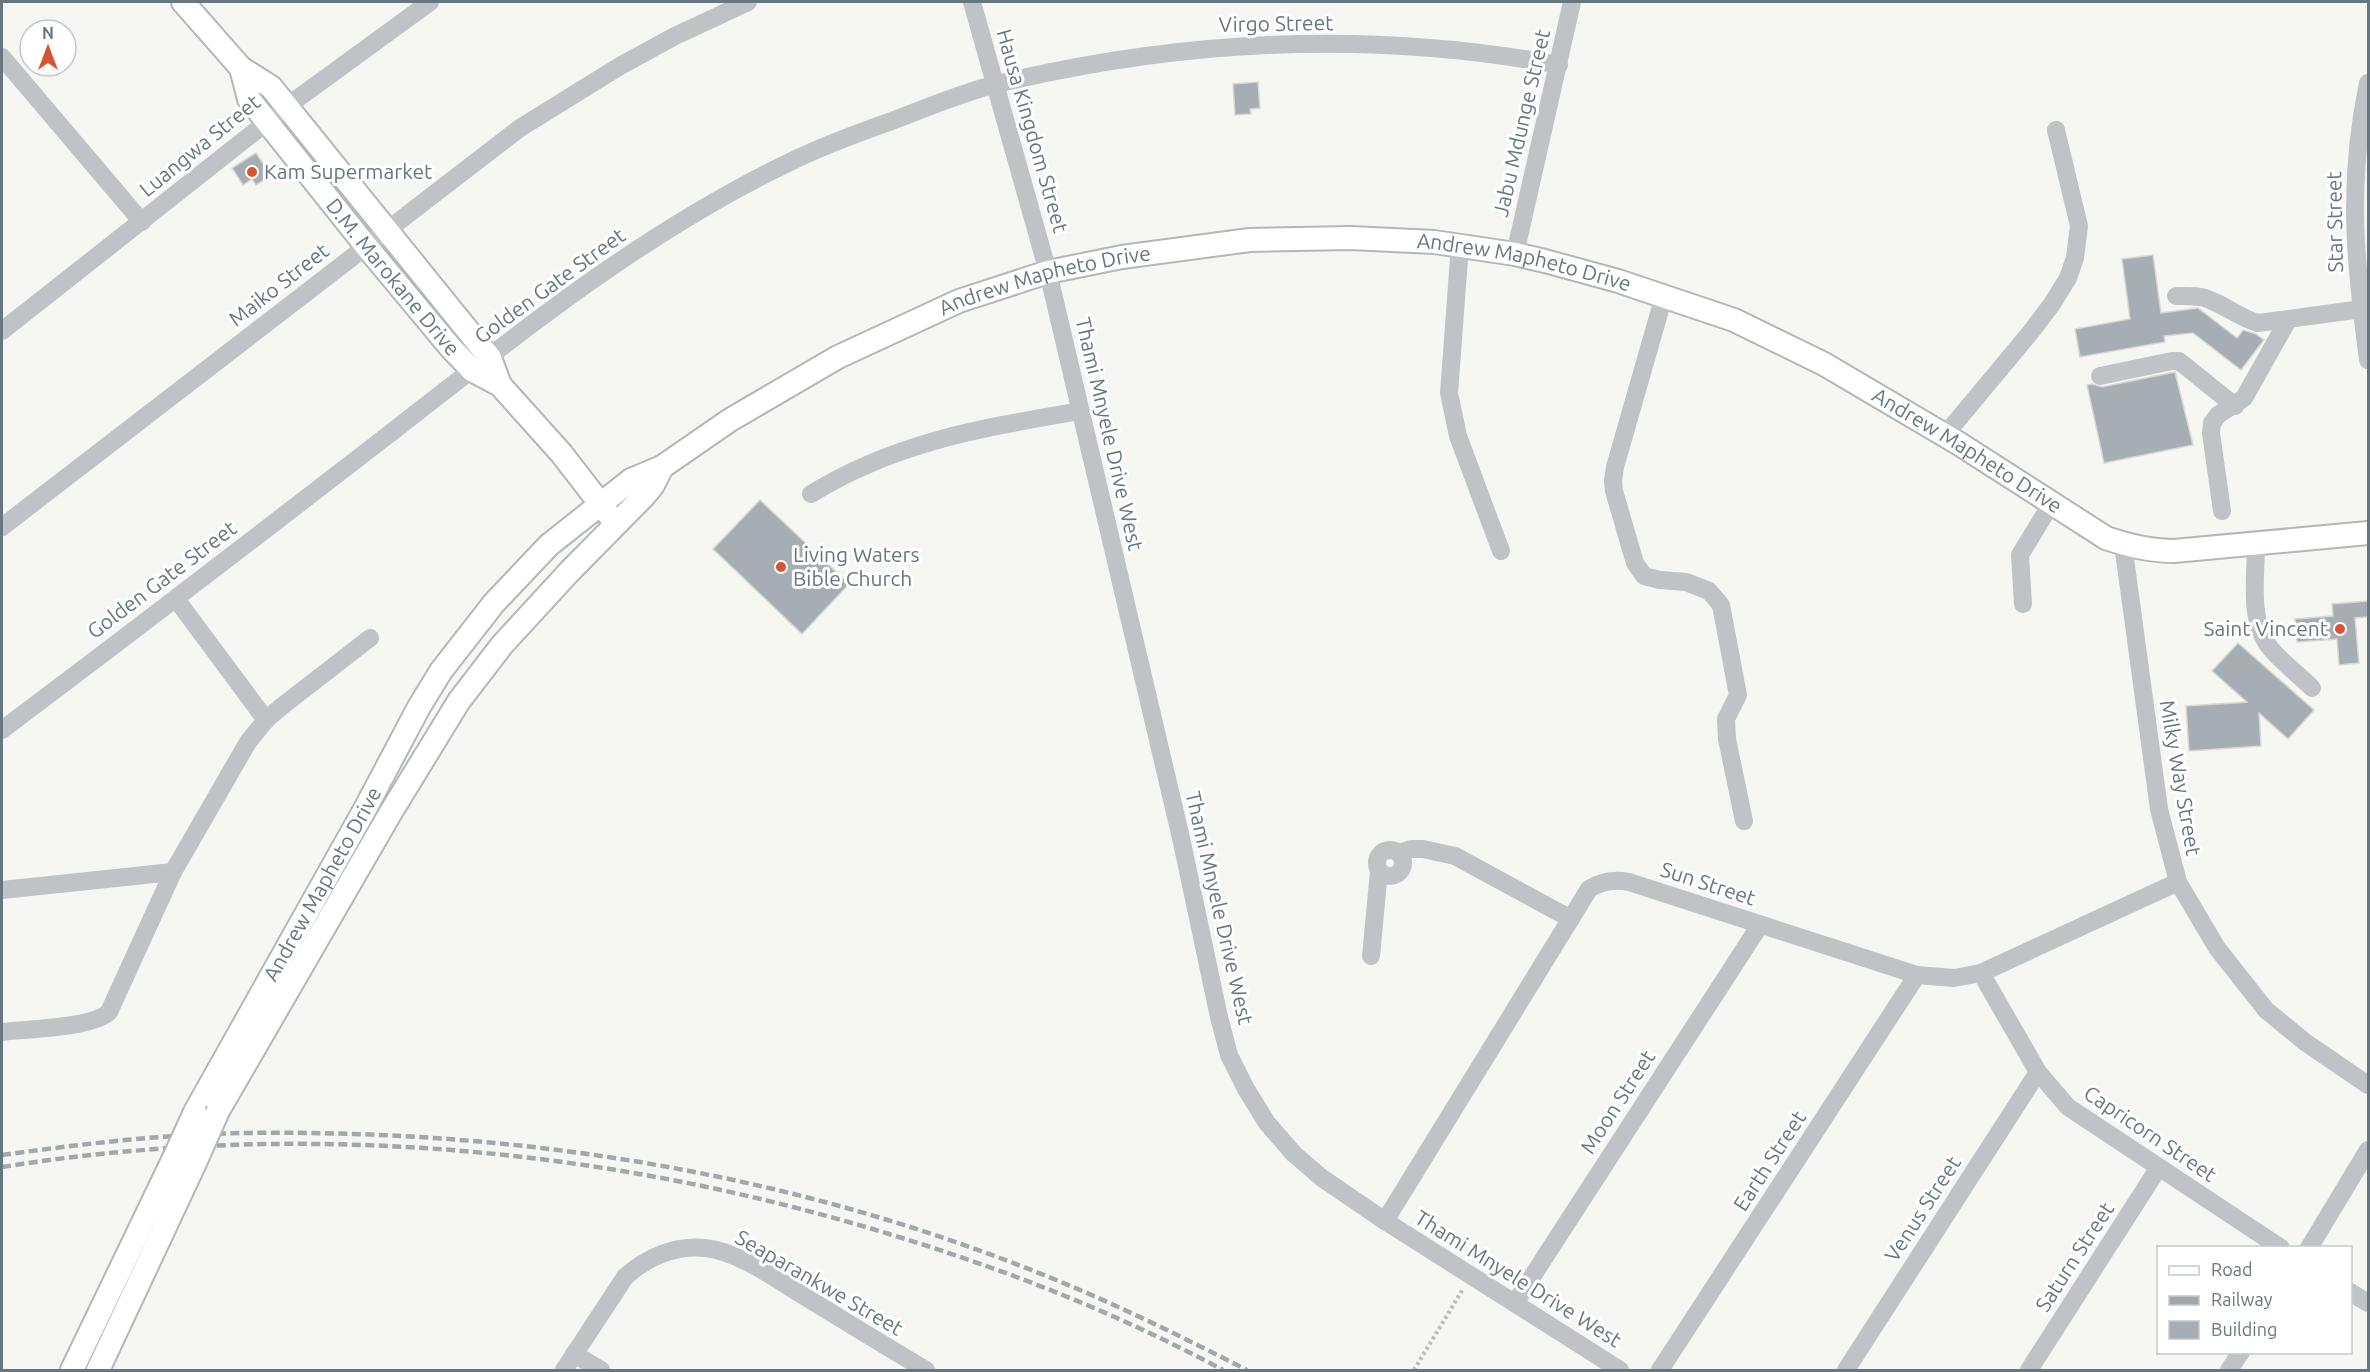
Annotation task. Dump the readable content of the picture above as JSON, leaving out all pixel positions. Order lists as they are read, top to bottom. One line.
{"streets":{"main road":["Andrew Mapheto Drive","D.M. Marokane Drive"],"street":["Virgo Street","Jabu Mdunge Street","Hausa Kingdom Street","Luangwa Street","Star Street","Maiko Street","Golden Gate Street","Thami Mnyele Drive West","Milky Way Street","Sun Street","Moon Street","Capricorn Street","Earth Street","Venus Street","Saturn Street","Seaparankwe Street"]},"crossings":[["Virgo Street","Jabu Mdunge Street"],["Virgo Street","Hausa Kingdom Street"],["Virgo Street","Golden Gate Street"],["Jabu Mdunge Street","Andrew Mapheto Drive"],["Hausa Kingdom Street","Andrew Mapheto Drive"],["Hausa Kingdom Street","Golden Gate Street"],["Hausa Kingdom Street","Thami Mnyele Drive West"],["Luangwa Street","D.M. Marokane Drive"],["Andrew Mapheto Drive","D.M. Marokane Drive"],["Andrew Mapheto Drive","Thami Mnyele Drive West"],["Andrew Mapheto Drive","Milky Way Street"],["D.M. Marokane Drive","Maiko Street"],["D.M. Marokane Drive","Golden Gate Street"],["Thami Mnyele Drive West","Sun Street"],["Thami Mnyele Drive West","Moon Street"],["Milky Way Street","Sun Street"],["Sun Street","Moon Street"],["Sun Street","Capricorn Street"],["Sun Street","Earth Street"],["Capricorn Street","Venus Street"],["Capricorn Street","Saturn Street"]],"places":["Kam Supermarket","Living Waters Bible Church","Saint Vincent"],"legend":["Road","Railway","Building"],"north":"top"}
